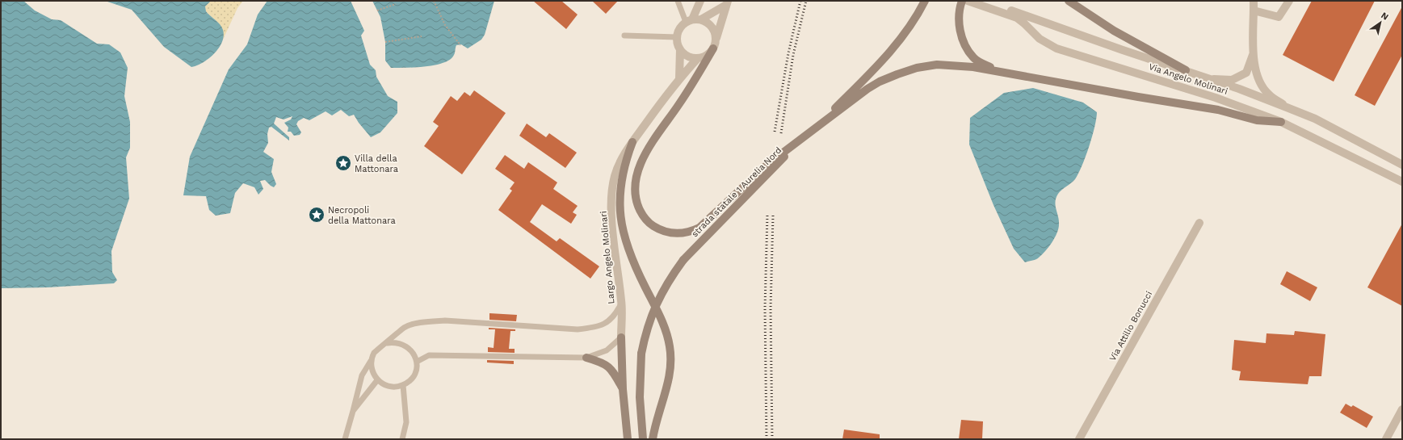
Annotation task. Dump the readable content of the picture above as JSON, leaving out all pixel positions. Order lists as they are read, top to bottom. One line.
{"streets":{"main road":["strada statale 1 Aurelia Nord"],"street":["Via Angelo Molinari","Largo Angelo Molinari","Via Attilio Bonucci"]},"places":{"place":["Villa della Mattonara","Necropoli della Mattonara"]},"north":"top right"}
